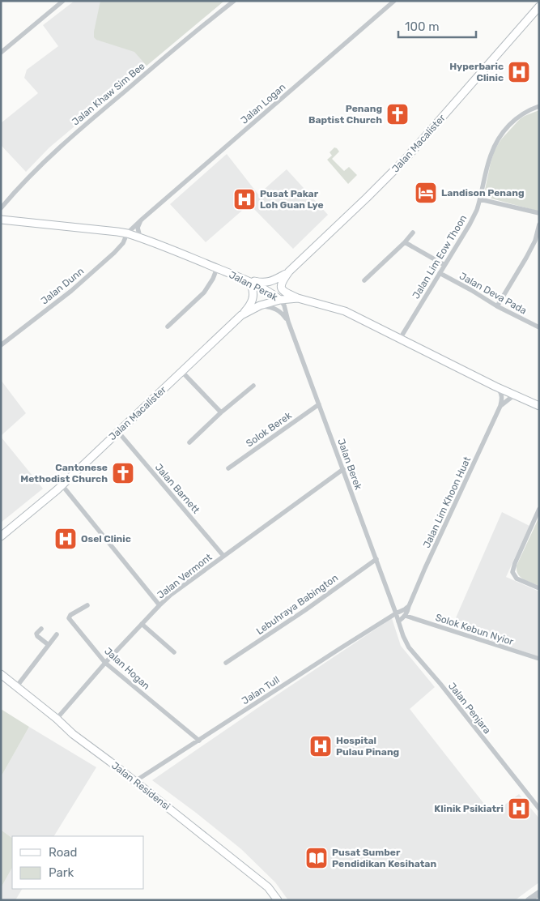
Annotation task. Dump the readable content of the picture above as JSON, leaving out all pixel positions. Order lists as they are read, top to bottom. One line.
{"streets":{"main road":["Jalan Macalister","Jalan Perak","Jalan Residensi"],"street":["Jalan Khaw Sim Bee","Jalan Logan","Jalan Lim Eow Thoon","Jalan Dunn","Jalan Deva Pada","Solok Berek","Jalan Berek","Jalan Barnett","Jalan Lim Khoon Huat","Jalan Vermont","Lebuhraya Babington","Solok Kebun Nyior","Jalan Hogan","Jalan Tull","Jalan Penjara"]},"crossings":[["Jalan Logan","Jalan Dunn"],["Jalan Logan","Jalan Perak"],["Jalan Macalister","Jalan Perak"],["Jalan Macalister","Jalan Berek"],["Jalan Macalister","Jalan Barnett"],["Jalan Lim Eow Thoon","Jalan Perak"],["Jalan Lim Eow Thoon","Jalan Deva Pada"],["Jalan Dunn","Jalan Perak"],["Jalan Perak","Jalan Berek"],["Solok Berek","Jalan Berek"],["Jalan Berek","Jalan Vermont"],["Jalan Berek","Lebuhraya Babington"],["Jalan Berek","Jalan Tull"],["Jalan Berek","Jalan Penjara"],["Jalan Barnett","Jalan Vermont"],["Jalan Lim Khoon Huat","Solok Kebun Nyior"],["Jalan Vermont","Jalan Hogan"],["Jalan Vermont","Jalan Residensi"],["Jalan Hogan","Jalan Tull"],["Jalan Tull","Jalan Penjara"],["Jalan Tull","Jalan Residensi"]],"places":{"hospital":["Hyperbaric Clinic","Pusat Pakar Loh Guan Lye","Osel Clinic","Hospital Pulau Pinang","Klinik Psikiatri"],"church":["Penang Baptist Church","Cantonese Methodist Church"],"hotel":["Landison Penang"],"library":["Pusat Sumber Pendidikan Kesihatan"]},"legend":["Road","Park"],"scale_bar":"100 m"}
